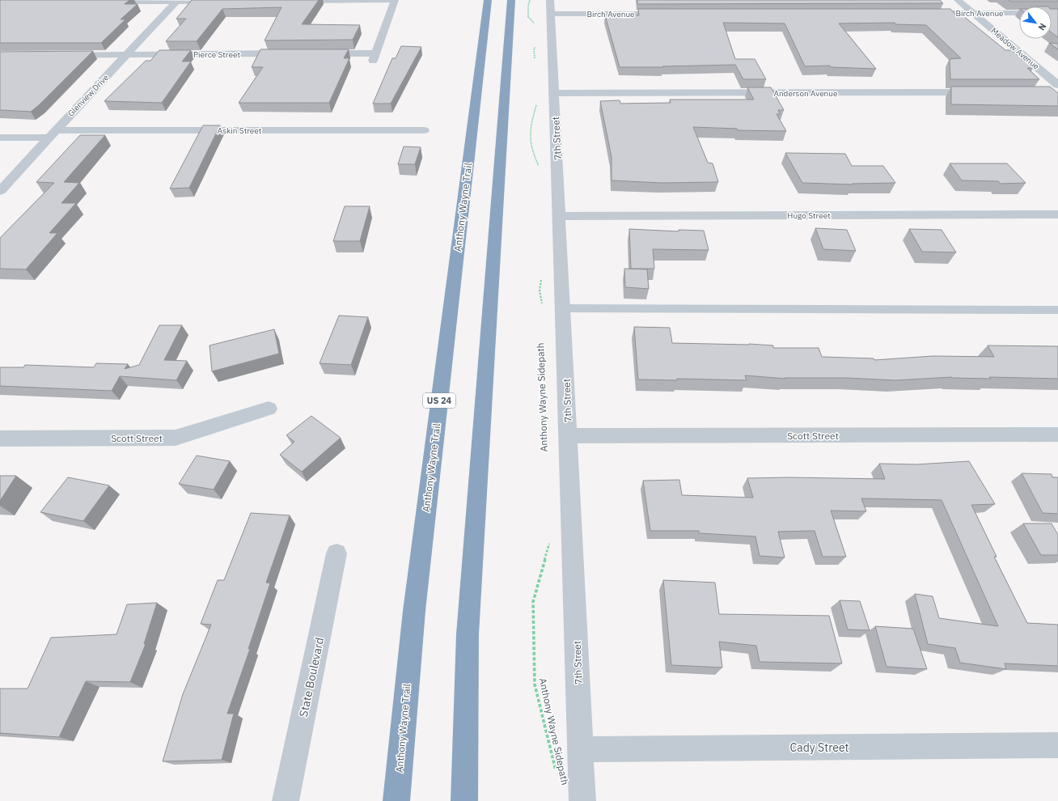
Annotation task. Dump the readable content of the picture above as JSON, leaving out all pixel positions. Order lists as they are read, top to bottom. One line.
{"streets":{"highway":["Anthony Wayne Trail","US 24"],"street":["Birch Avenue","Meadow Avenue","Pierce Street","Anderson Avenue","Glenview Drive","Askin Street","7th Street","Hugo Street","Scott Street","State Boulevard","Cady Street"],"path":["Anthony Wayne Sidepath"]},"crossings":[["Birch Avenue","Meadow Avenue"],["Birch Avenue","7th Street"],["Pierce Street","Glenview Drive"],["Anderson Avenue","7th Street"],["Glenview Drive","Askin Street"],["7th Street","Hugo Street"],["7th Street","Scott Street"],["7th Street","Cady Street"]],"north":"bottom right"}
